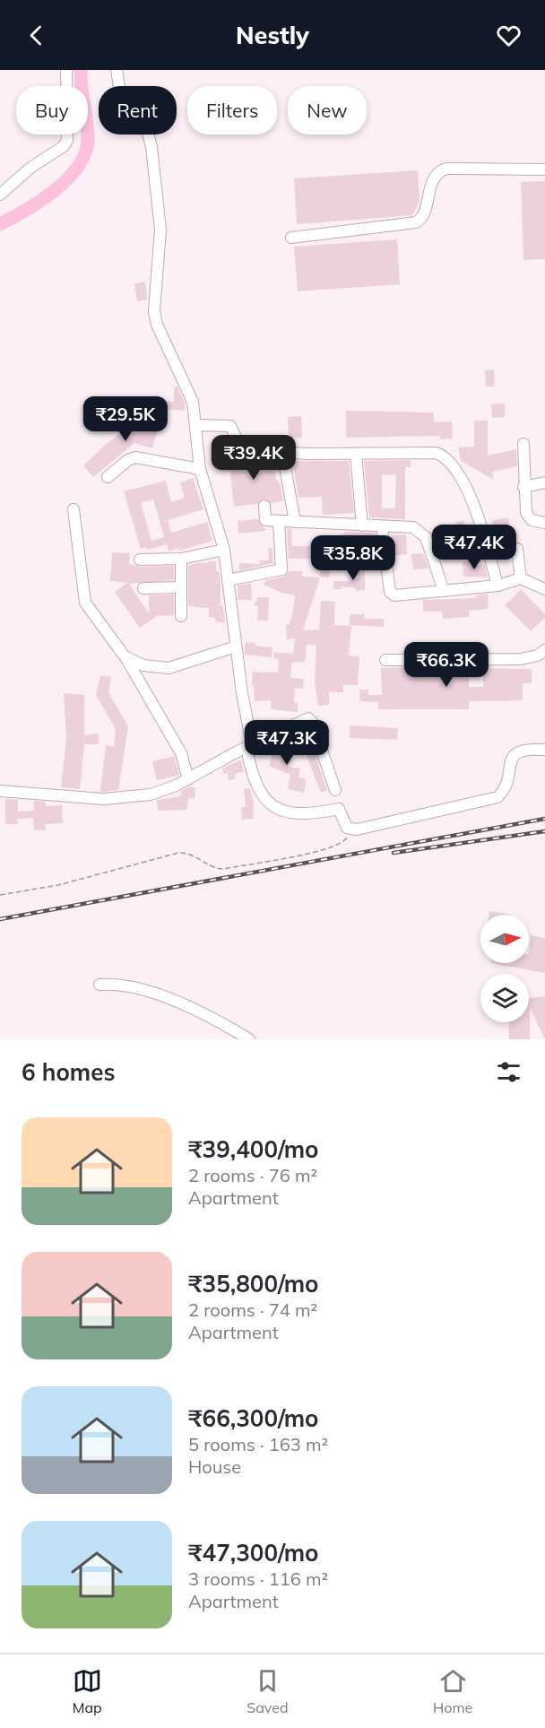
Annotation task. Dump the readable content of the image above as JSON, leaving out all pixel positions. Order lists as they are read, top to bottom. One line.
{"north":"right","page":{"header":"Nestly","chip":["Buy","Rent","Filters","New"],"price":["₹29.5K","₹39.4K","₹47.4K","₹35.8K","₹66.3K","₹47.3K"],"heading":"6 homes","list":[{"name":"₹39,400/mo","note":"2 rooms · 76 m² · Apartment"},{"name":"₹35,800/mo","note":"2 rooms · 74 m² · Apartment"},{"name":"₹66,300/mo","note":"5 rooms · 163 m² · House"},{"name":"₹47,300/mo","note":"3 rooms · 116 m² · Apartment"}],"tabs":["Map","Saved","Home"]}}
